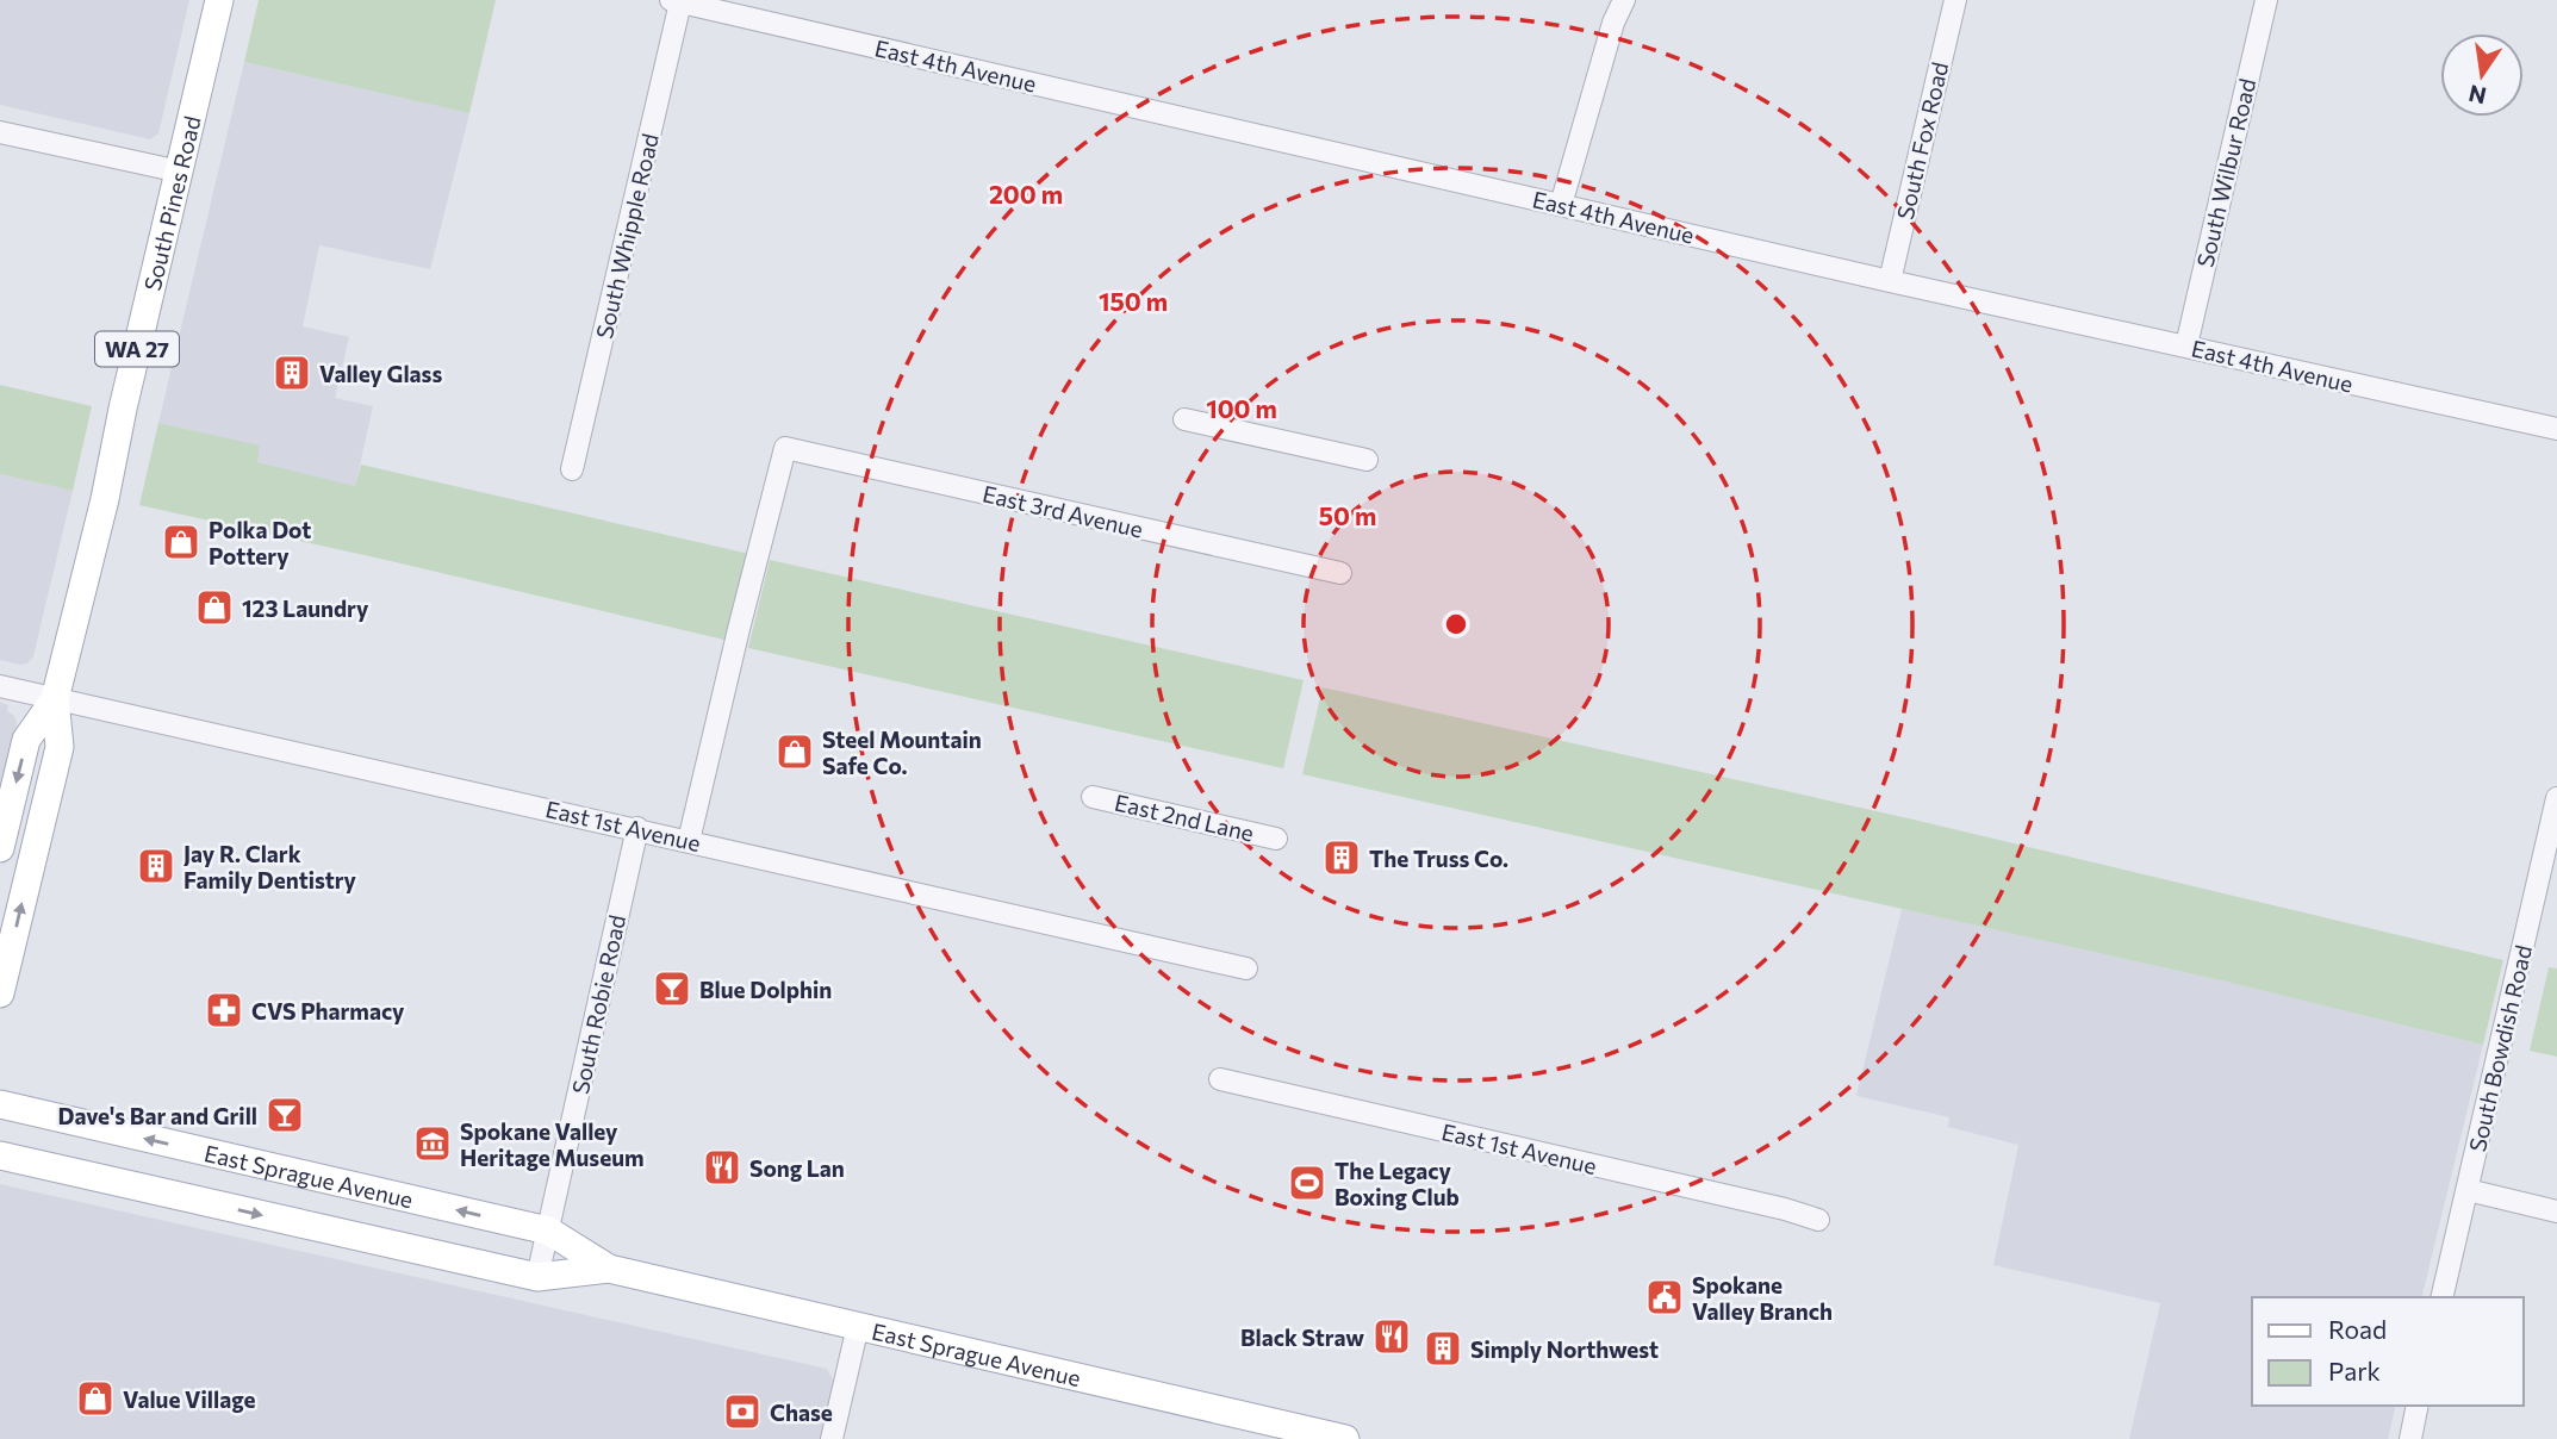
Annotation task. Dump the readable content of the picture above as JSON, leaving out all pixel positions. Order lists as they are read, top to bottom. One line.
{"streets":{"main road":["South Pines Road","WA 27","East Sprague Avenue"],"street":["East 4th Avenue","South Fox Road","South Wilbur Road","South Whipple Road","East 3rd Avenue","East 2nd Lane","East 1st Avenue","South Robie Road","South Bowdish Road"]},"crossings":[["East 4th Avenue","South Fox Road"],["East 4th Avenue","South Wilbur Road"],["East 4th Avenue","South Whipple Road"],["South Pines Road","East 1st Avenue"],["East 3rd Avenue","East 1st Avenue"],["East 1st Avenue","South Robie Road"],["South Robie Road","East Sprague Avenue"]],"places":{"building":["Valley Glass","The Truss Co.","Jay R. Clark Family Dentistry","Simply Northwest"],"shop":["Polka Dot Pottery","123 Laundry","Steel Mountain Safe Co.","Value Village"],"bar":["Blue Dolphin","Dave's Bar and Grill"],"pharmacy":["CVS Pharmacy"],"museum":["Spokane Valley Heritage Museum"],"restaurant":["Song Lan","Black Straw"],"sports":["The Legacy Boxing Club"],"public building":["Spokane Valley Branch"],"bank":["Chase"]},"legend":["Road","Park"],"north":"bottom","rings":["200 m","150 m","100 m","50 m"]}
